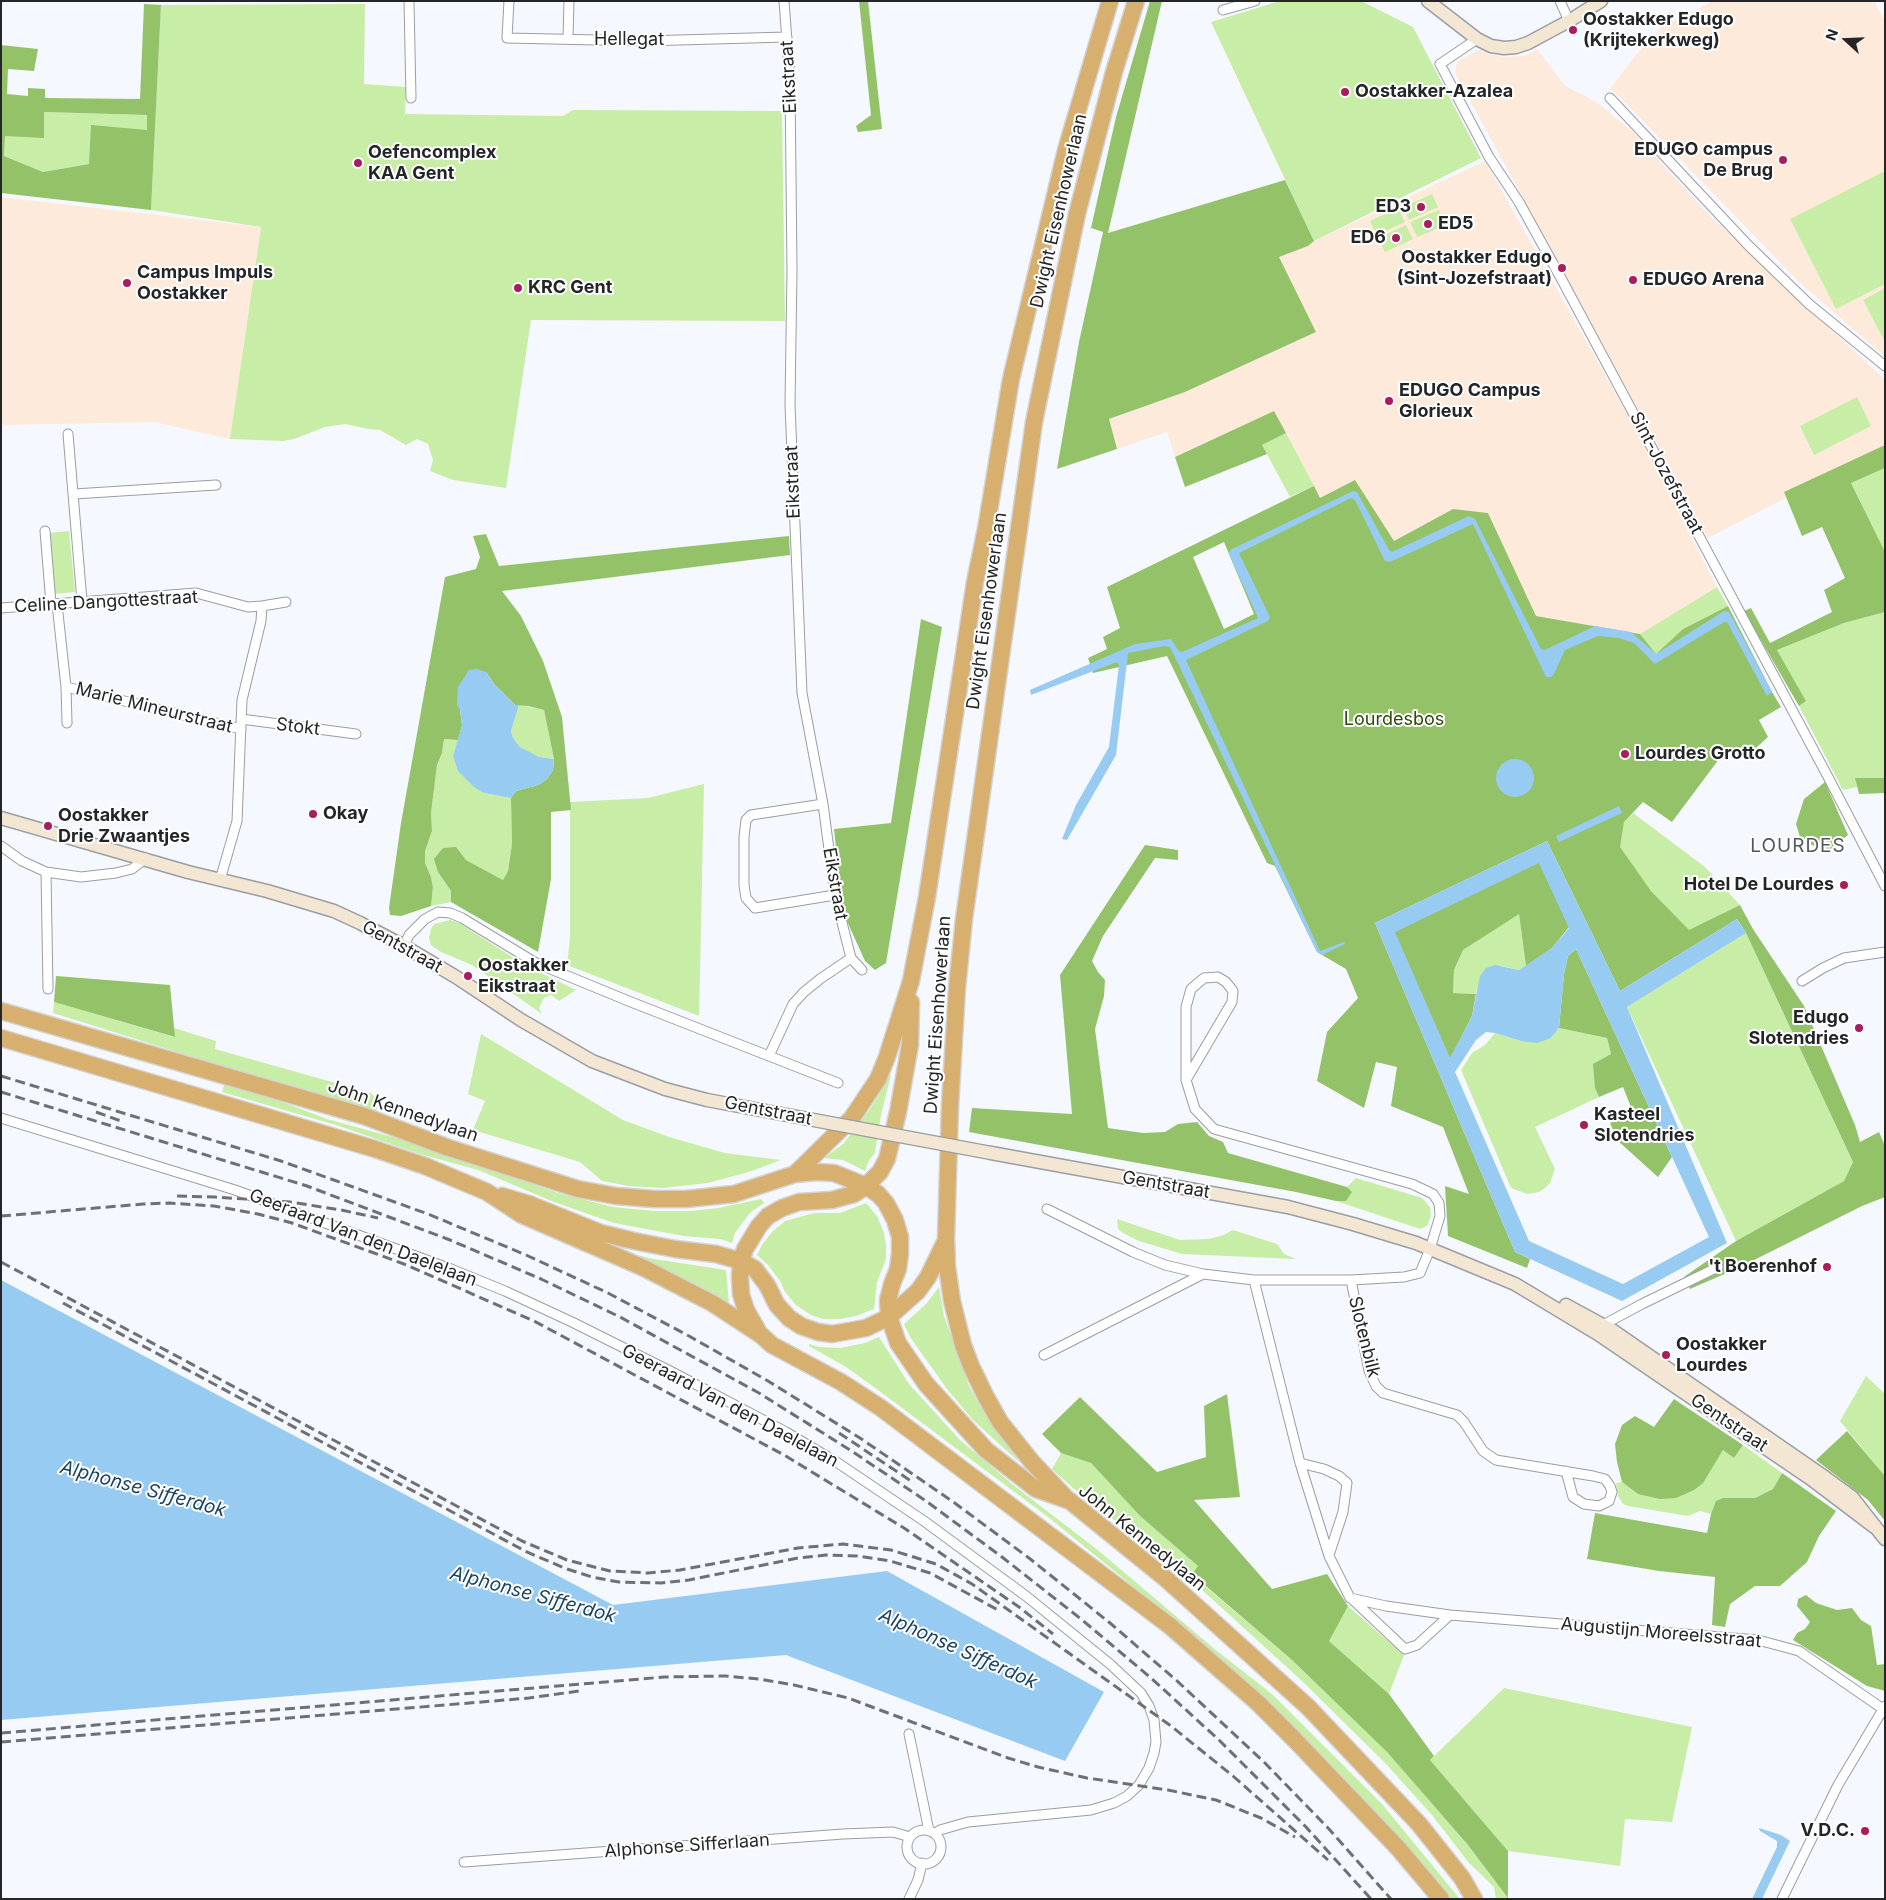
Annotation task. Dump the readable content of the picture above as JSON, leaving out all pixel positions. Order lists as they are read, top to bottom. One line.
{"streets":{"highway":["Dwight Eisenhowerlaan","John Kennedylaan"],"street":["Hellegat","Eikstraat","Sint-Jozefstraat","Celine Dangottestraat","Marie Mineurstraat","Stokt","Gentstraat","Geeraard Van den Daelelaan","Slotenbilk","Augustijn Moreelsstraat","Alphonse Sifferlaan"]},"crossings":[["Hellegat","Eikstraat"],["Dwight Eisenhowerlaan","John Kennedylaan"],["Celine Dangottestraat","Marie Mineurstraat"],["Geeraard Van den Daelelaan","Alphonse Sifferlaan"]],"districts":["LOURDES"],"water":["Alphonse Sifferdok"],"parks":["Lourdesbos"],"places":["Oostakker Edugo (Krijtekerkweg)","Oostakker-Azalea","EDUGO campus De Brug","Oefencomplex KAA Gent","ED3","ED5","ED6","Oostakker Edugo (Sint-Jozefstraat)","EDUGO Arena","Campus Impuls Oostakker","KRC Gent","EDUGO Campus Glorieux","Lourdes Grotto","Okay","Oostakker Drie Zwaantjes","Hotel De Lourdes","Oostakker Eikstraat","Edugo Slotendries","Kasteel Slotendries","'t Boerenhof","Oostakker Lourdes","V.D.C."],"north":"left"}
